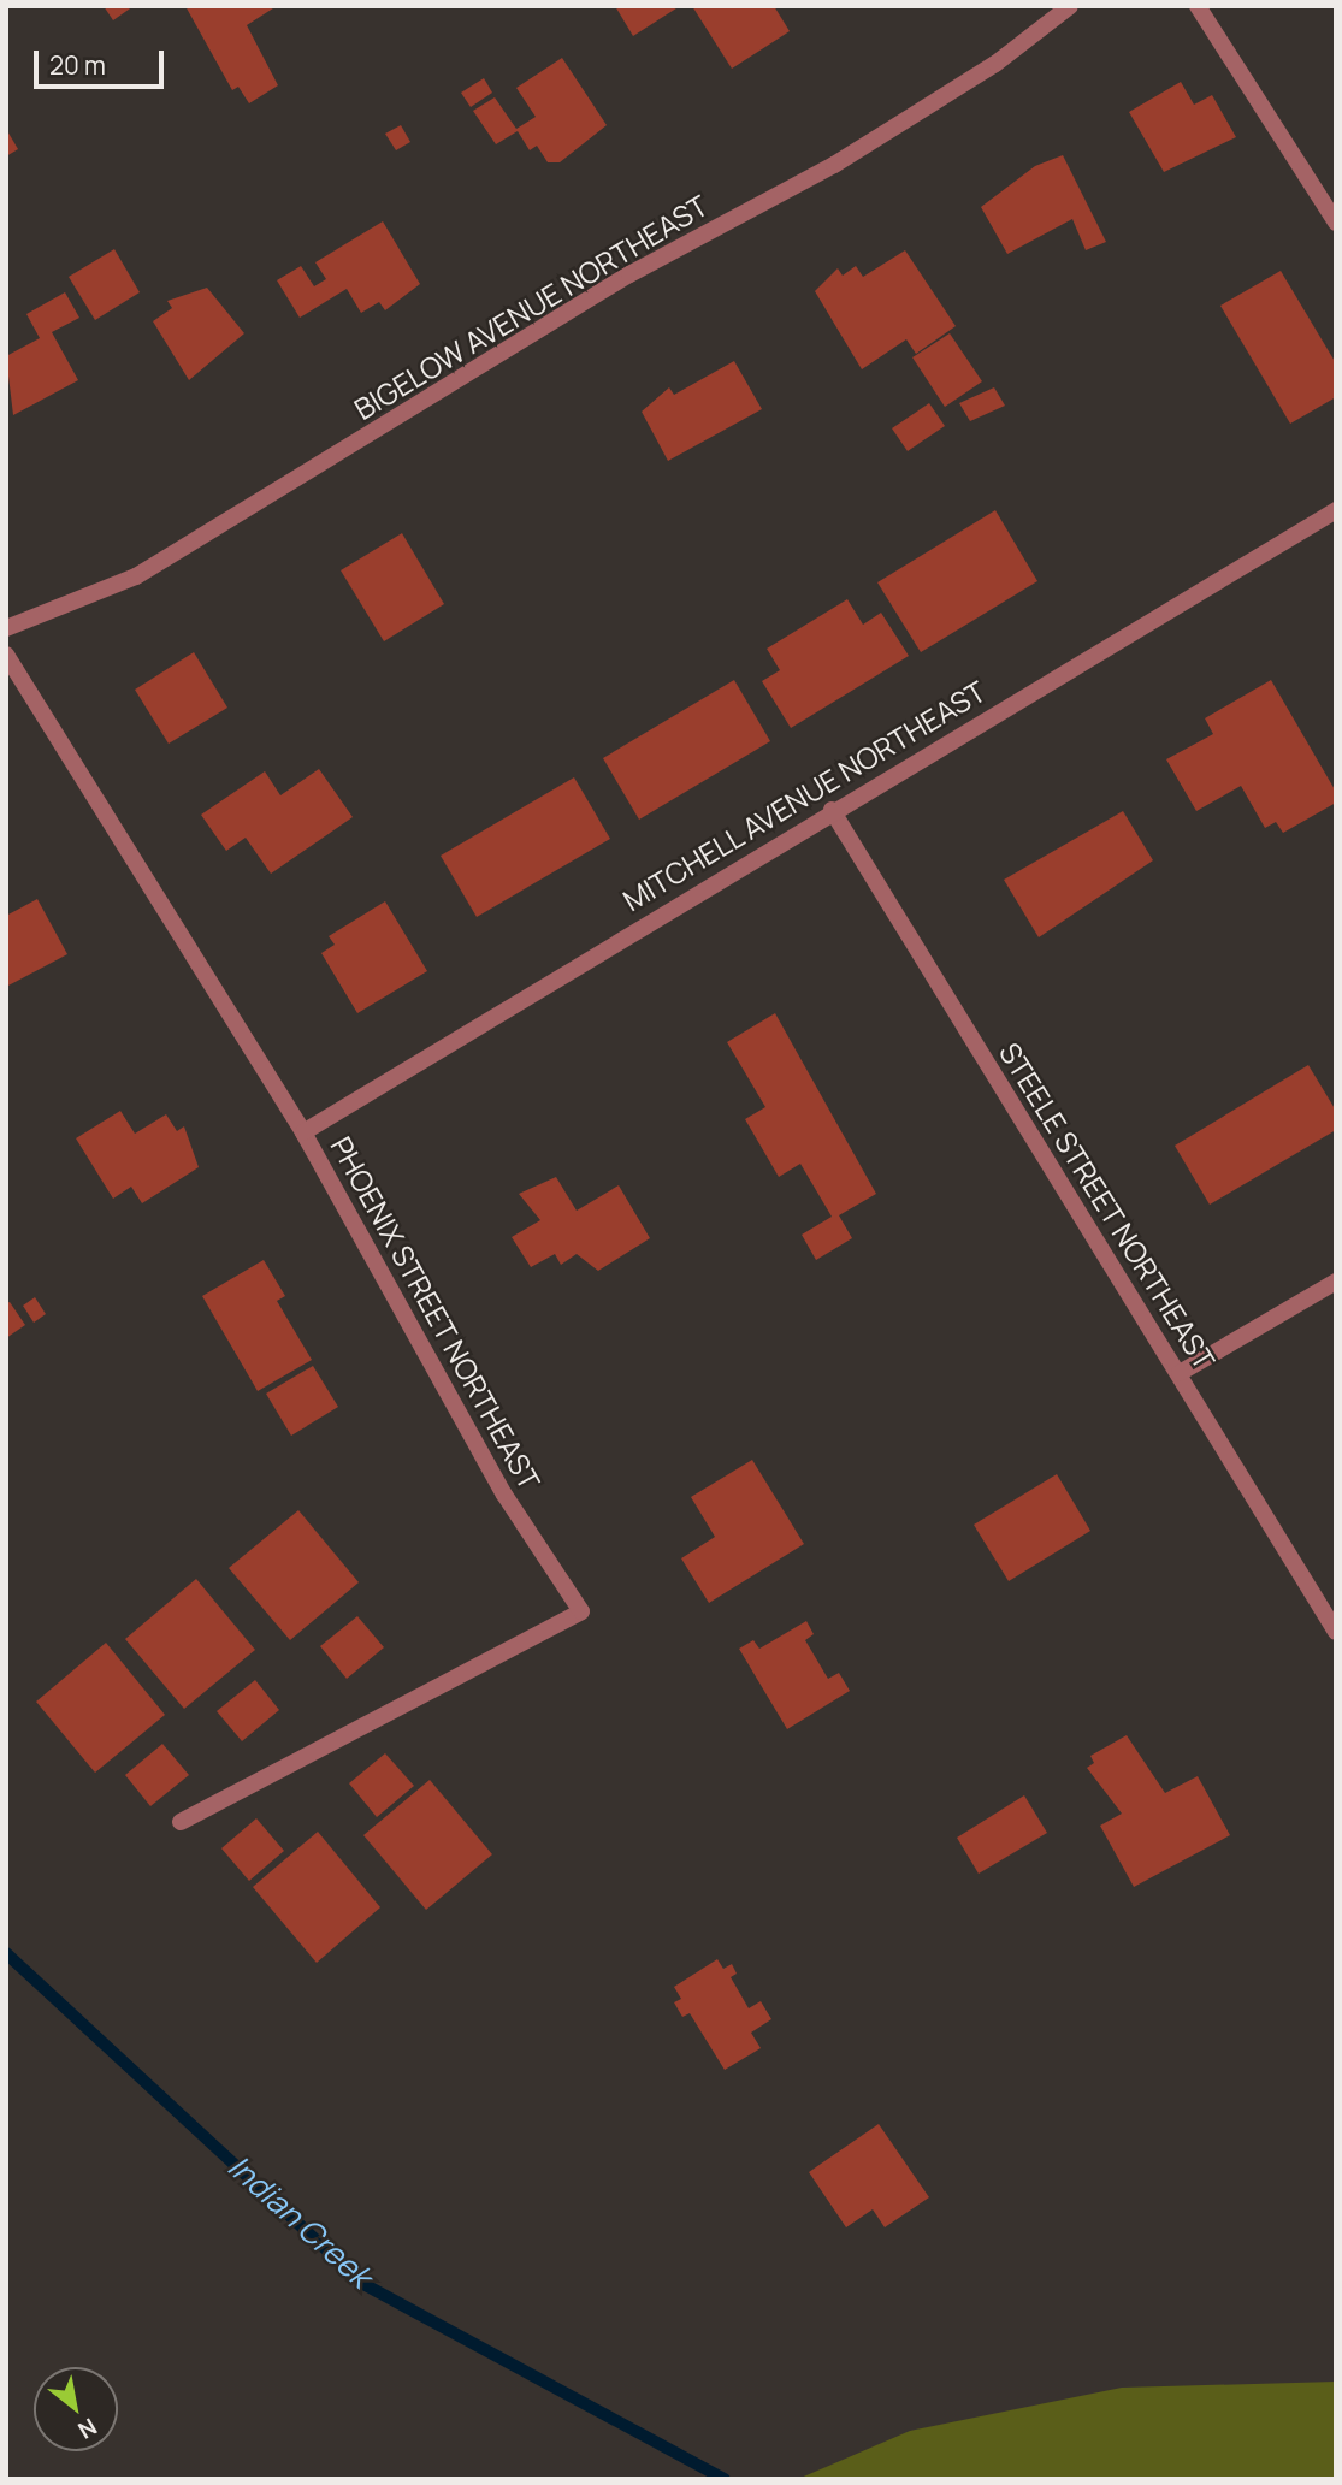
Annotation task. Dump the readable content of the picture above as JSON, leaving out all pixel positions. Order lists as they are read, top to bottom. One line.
{"streets":{"street":["BIGELOW AVENUE NORTHEAST","MITCHELL AVENUE NORTHEAST","STEELE STREET NORTHEAST","PHOENIX STREET NORTHEAST"]},"crossings":[["MITCHELL AVENUE NORTHEAST","STEELE STREET NORTHEAST"],["MITCHELL AVENUE NORTHEAST","PHOENIX STREET NORTHEAST"]],"water":["Indian Creek"],"scale_bar":"20 m","north":"bottom right"}
